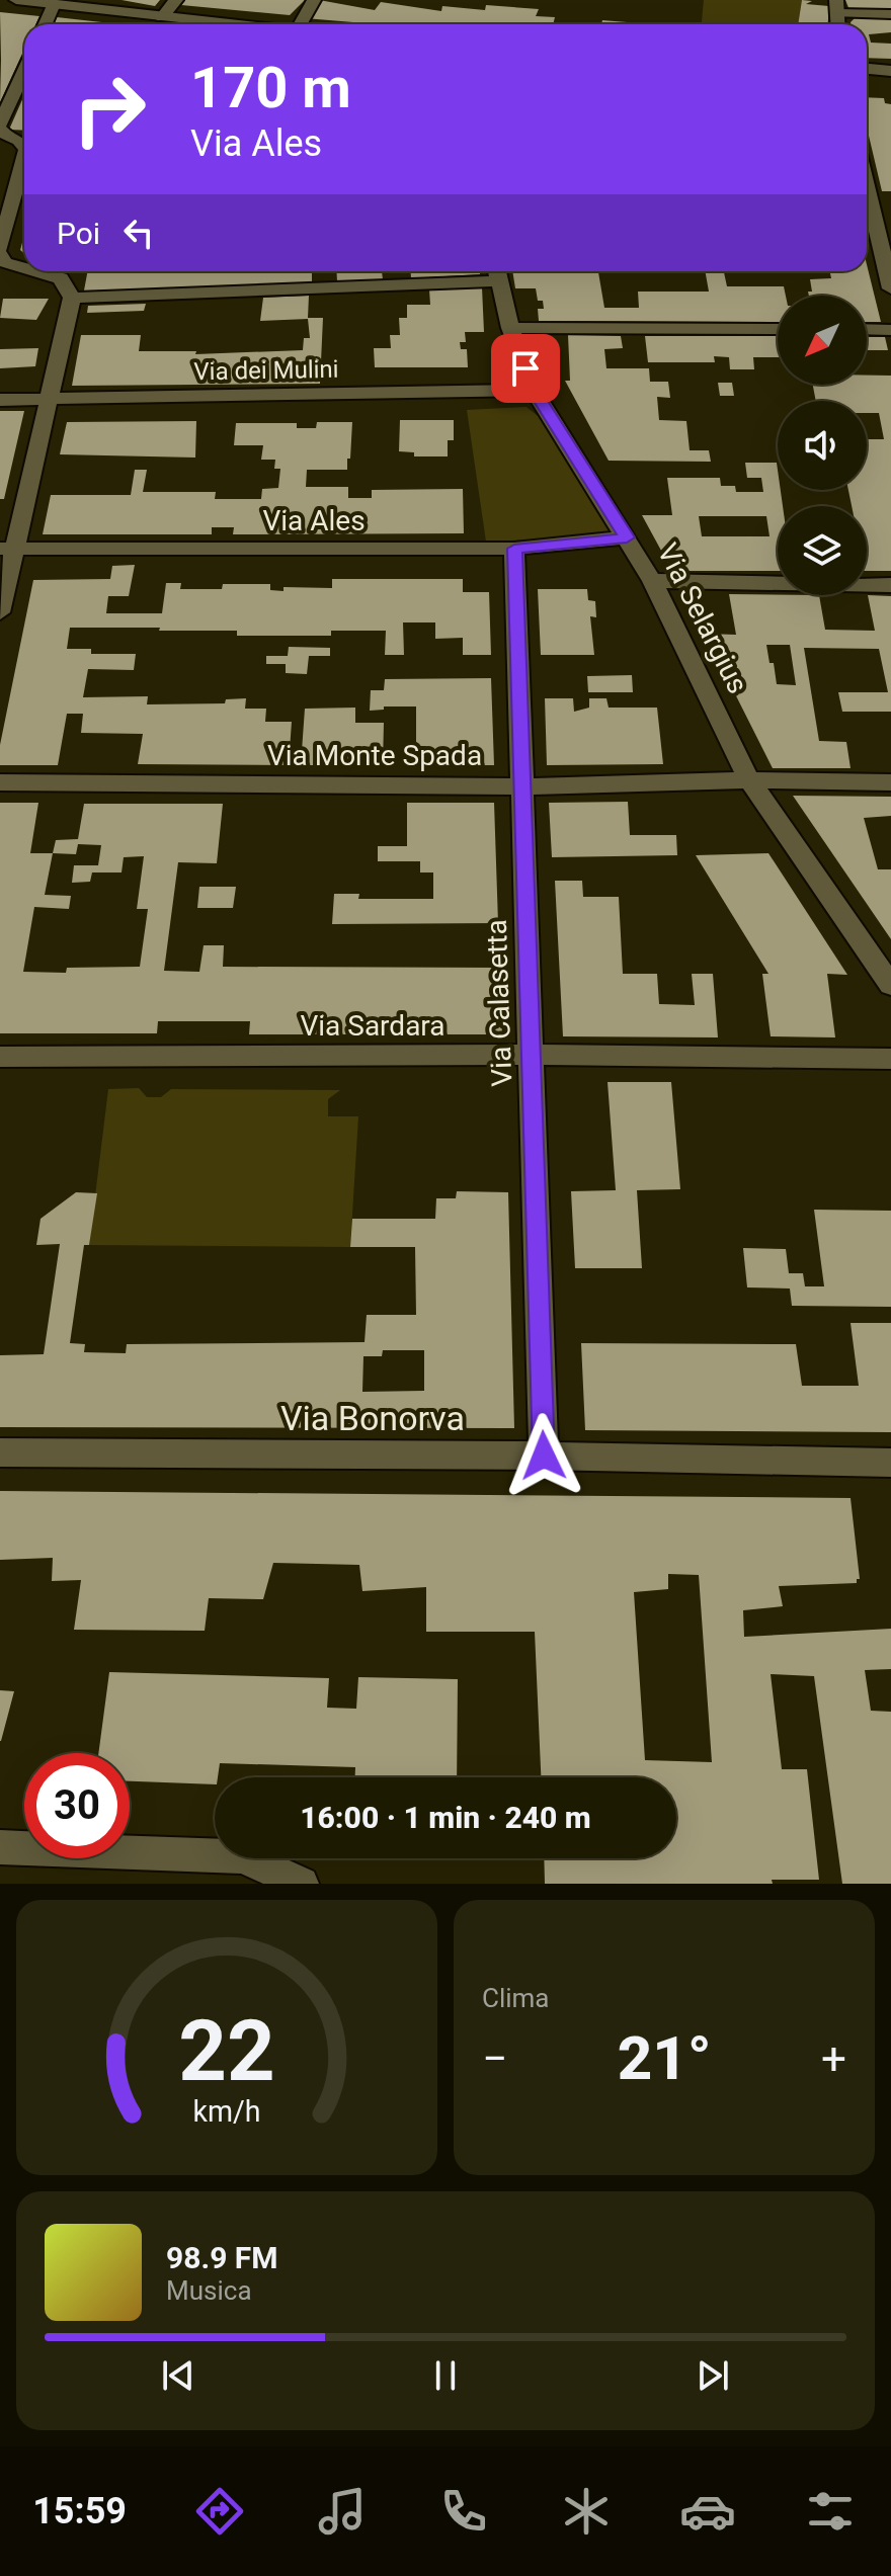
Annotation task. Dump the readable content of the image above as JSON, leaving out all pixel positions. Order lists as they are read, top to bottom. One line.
{"streets":{"street":["Via dei Mulini","Via Ales","Via Selargius","Via Monte Spada","Via Calasetta","Via Sardara","Via Bonorva"]},"crossings":[["Via dei Mulini","Via Selargius"],["Via Ales","Via Selargius"],["Via Ales","Via Calasetta"],["Via Selargius","Via Monte Spada"],["Via Monte Spada","Via Calasetta"],["Via Calasetta","Via Sardara"],["Via Calasetta","Via Bonorva"]],"north":"bottom left","page":{"turn":["170 m","Via Ales"],"then":"Poi","limit":"30","trip":"16:00 · 1 min · 240 m","tile":"Clima","heat":["−","21°","+"],"song":["98.9 FM","Musica"],"tabs":"15:59","gauge":["22","km/h"]}}
